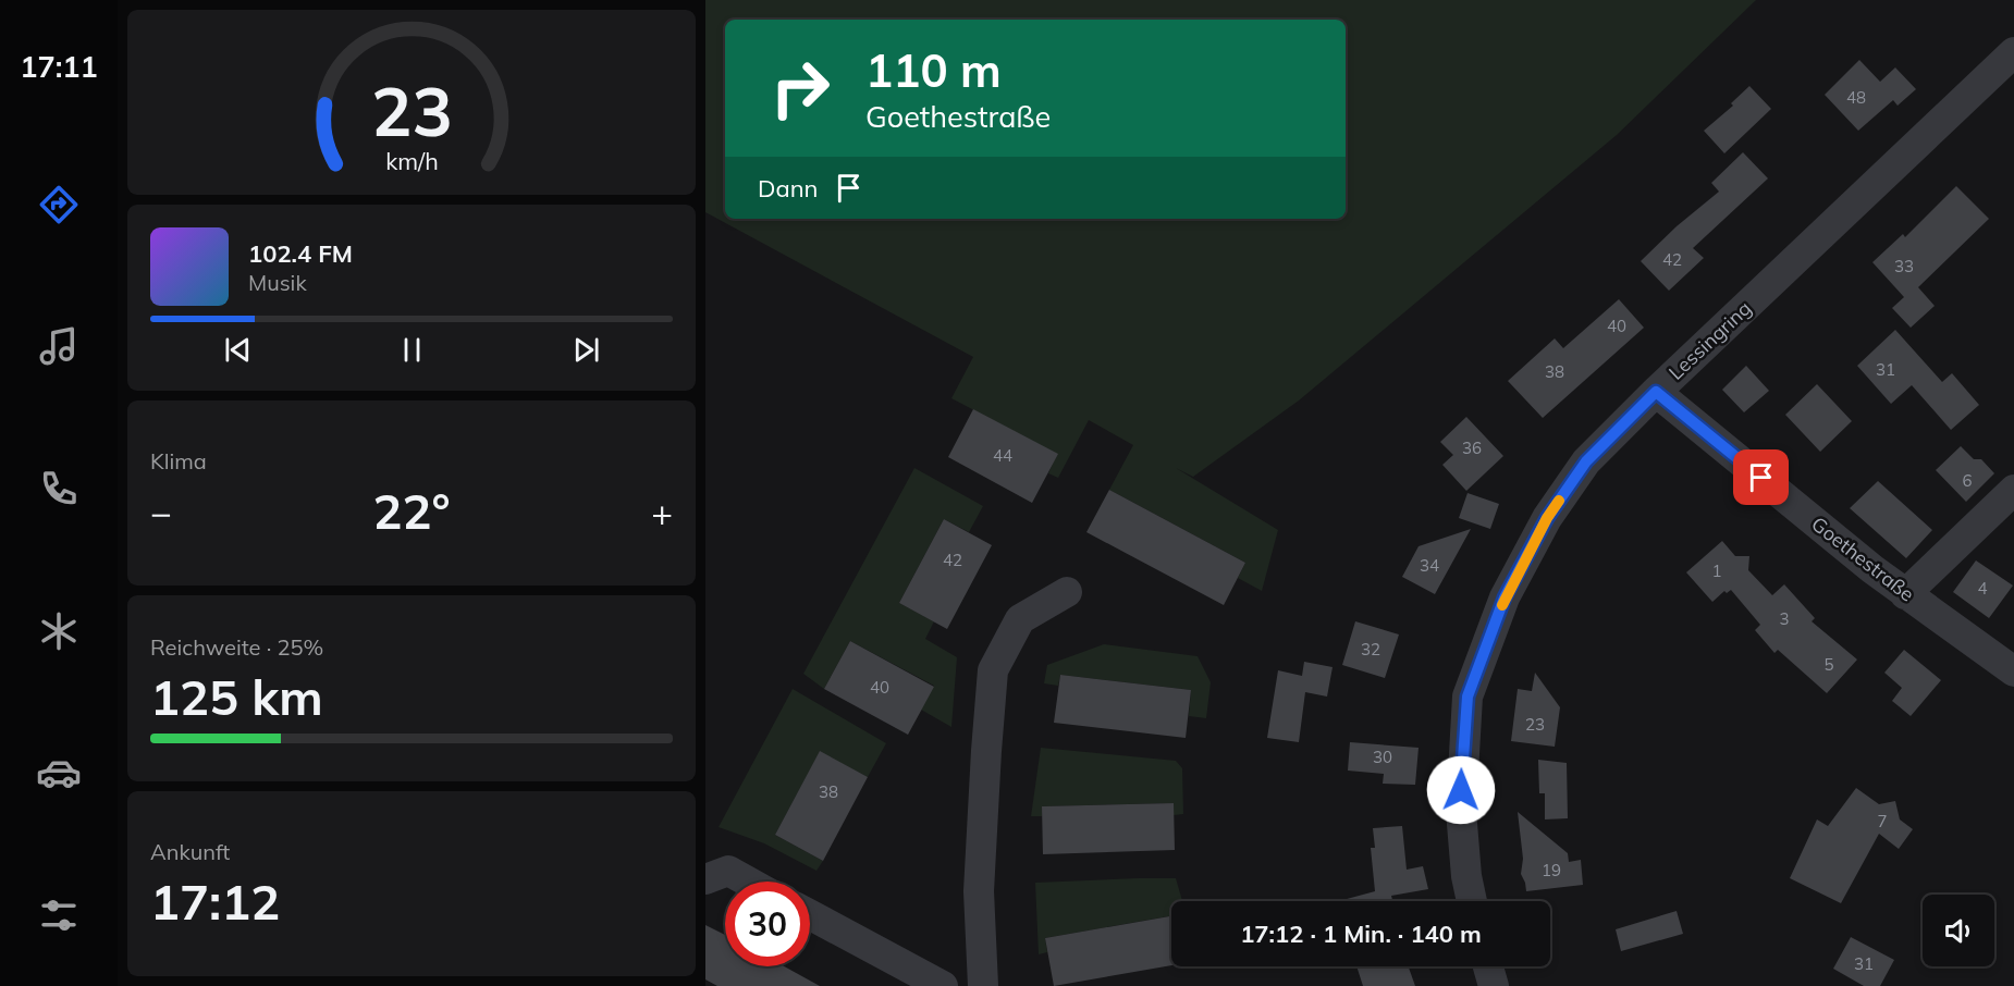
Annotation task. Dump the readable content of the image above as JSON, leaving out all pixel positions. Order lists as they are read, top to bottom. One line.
{"streets":{"street":["Lessingring","Goethestraße"]},"crossings":[["Lessingring","Goethestraße"]],"house_numbers":["48","42","33","40","31","38","36","44","6","42","34","1","4","3","32","5","40","23","30","38","7","19","31"],"page":{"tabs":"17:11","turn":["110 m","Goethestraße"],"then":"Dann","song":["102.4 FM","Musik"],"tile":["Klima",["Reichweite · 25%","125 km"],["Ankunft","17:12"]],"heat":["−","22°","+"],"limit":"30","trip":"17:12 · 1 Min. · 140 m","gauge":["23","km/h"]}}
